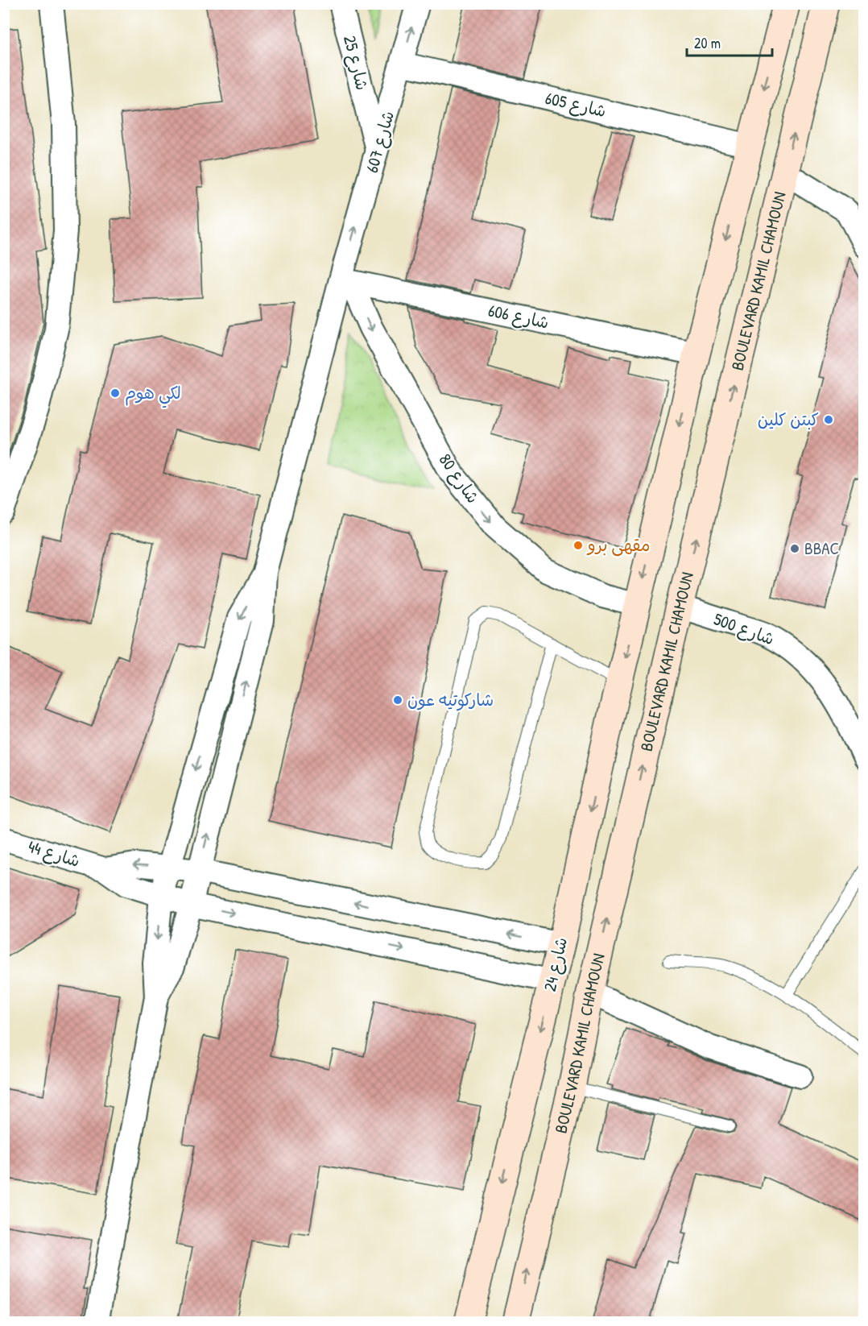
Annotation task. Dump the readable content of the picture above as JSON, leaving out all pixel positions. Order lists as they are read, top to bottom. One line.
{"streets":{"main road":["BOULEVARD KAMIL CHAMOUN","شارع 24"],"street":["شارع 25","شارع 605","شارع 607","شارع 606","شارع 80","شارع 500","شارع 44"]},"crossings":[["شارع 25","شارع 607"],["شارع 605","شارع 607"],["شارع 607","شارع 606"],["شارع 607","شارع 80"],["BOULEVARD KAMIL CHAMOUN","شارع 500"],["شارع 606","شارع 80"],["شارع 80","شارع 24"]],"one_way":["شارع 80","شارع 24"],"places":["لكي هوم","كبتن كلين","مقهى برو","BBAC","شاركوتيه عون"],"scale_bar":"20 m"}
